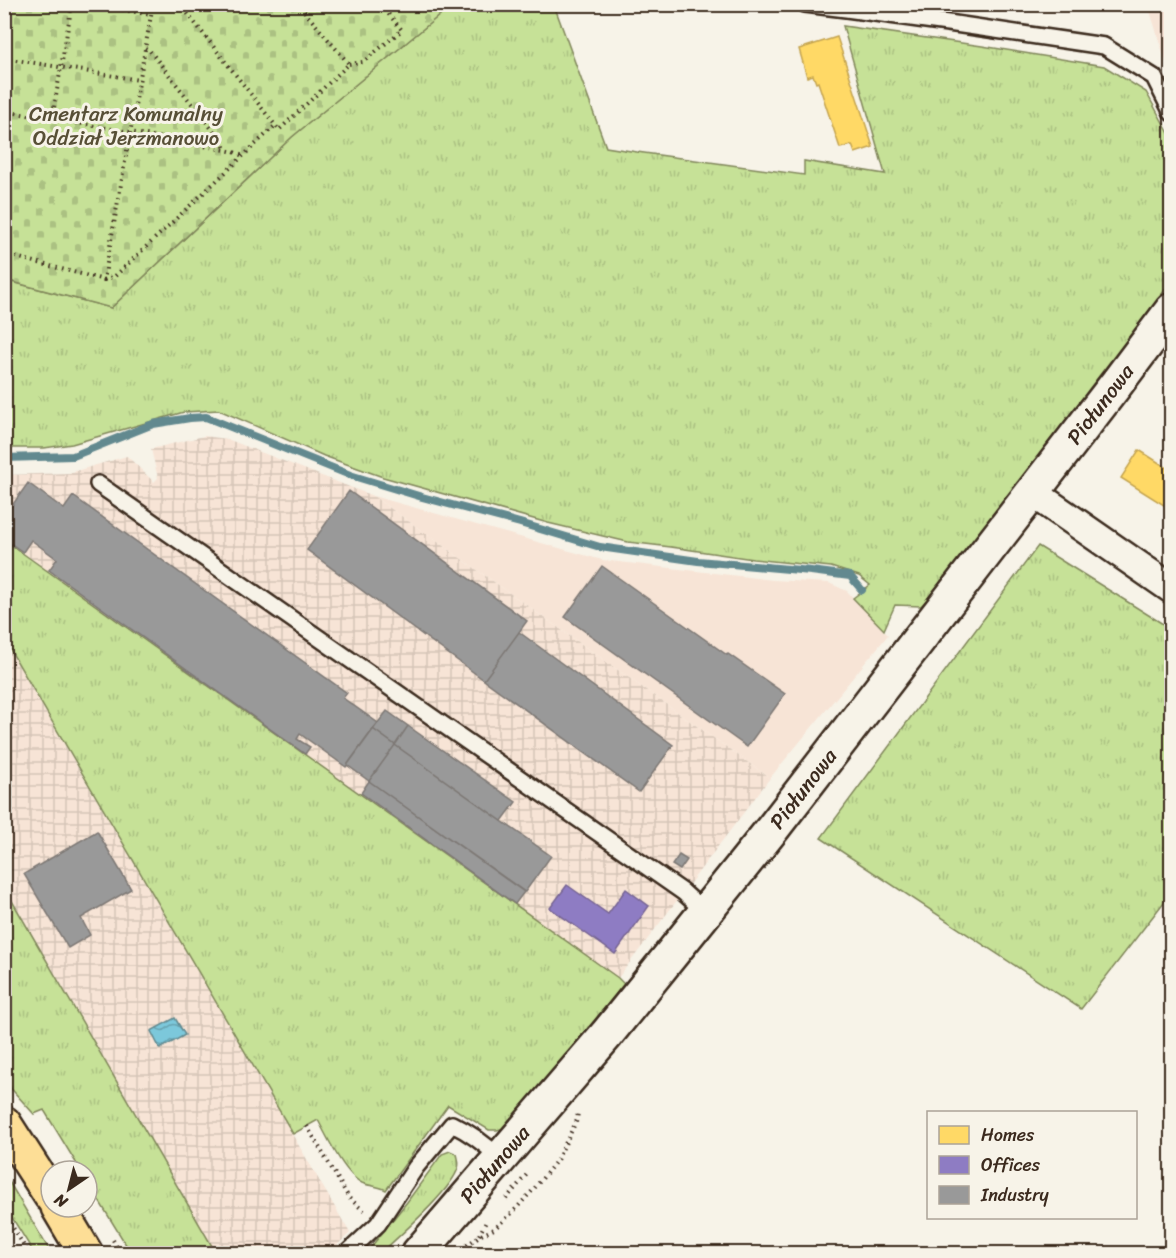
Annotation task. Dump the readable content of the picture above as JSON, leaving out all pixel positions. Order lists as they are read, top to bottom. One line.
{"streets":{"street":["Piołunowa"]},"parks":["Cmentarz Komunalny Oddział Jerzmanowo"],"legend":["Homes","Offices","Industry"],"north":"bottom left"}
